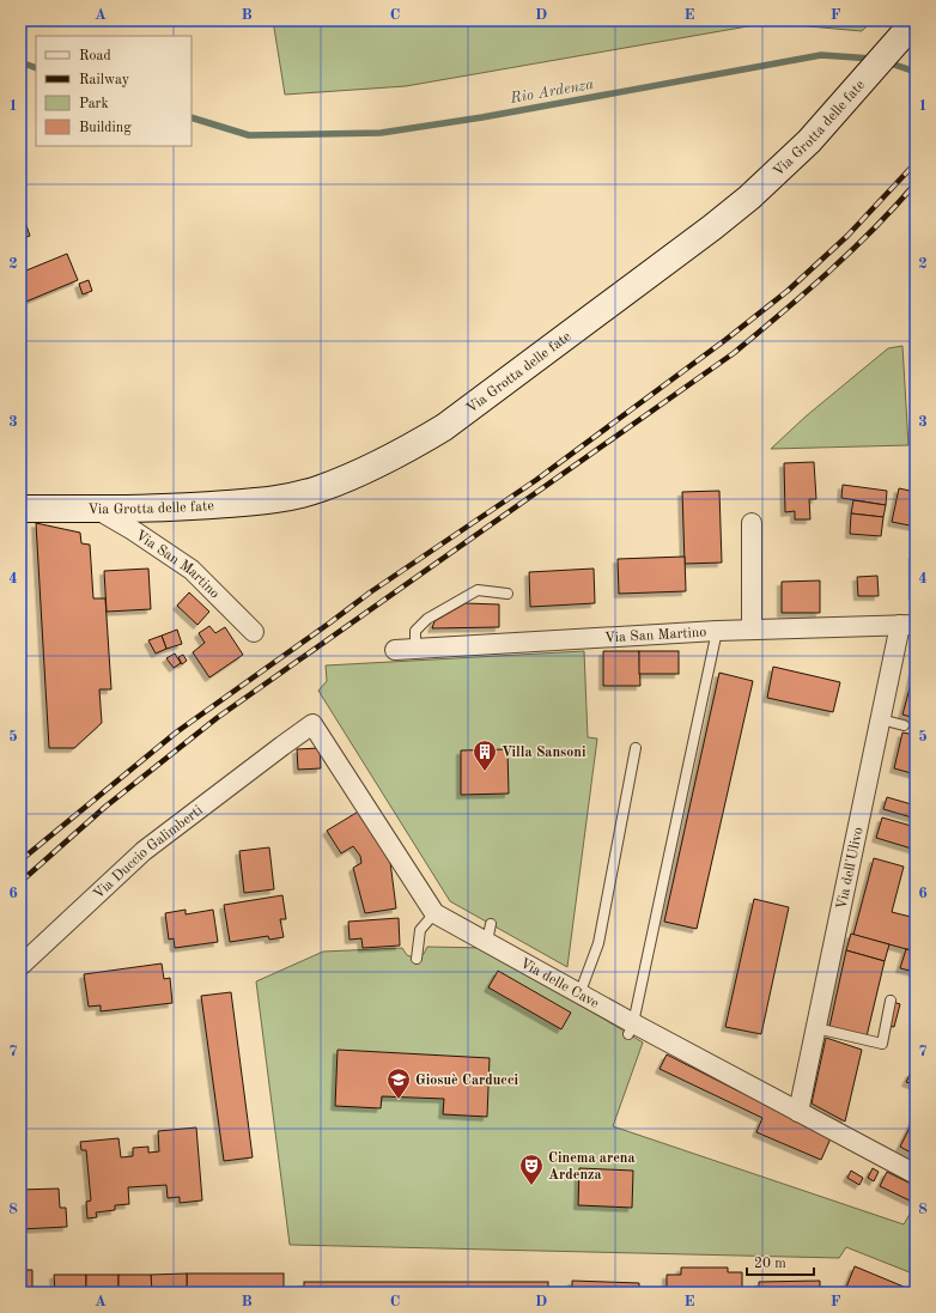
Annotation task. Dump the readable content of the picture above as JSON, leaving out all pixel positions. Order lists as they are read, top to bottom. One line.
{"streets":{"street":["Via Grotta delle fate","Via San Martino","Via Duccio Galimberti","Via dell'Ulivo","Via delle Cave"]},"crossings":[["Via Grotta delle fate","Via San Martino"],["Via San Martino","Via dell'Ulivo"],["Via Duccio Galimberti","Via delle Cave"],["Via dell'Ulivo","Via delle Cave"]],"water":["Rio Ardenza"],"places":{"building":["Villa Sansoni"],"school or university":["Giosuè Carducci"],"theatre":["Cinema arena Ardenza"]},"legend":["Road","Railway","Park","Building"],"scale_bar":"20 m","grid":{"columns":["A","B","C","D","E","F"],"rows":["1","2","3","4","5","6","7","8"]}}
